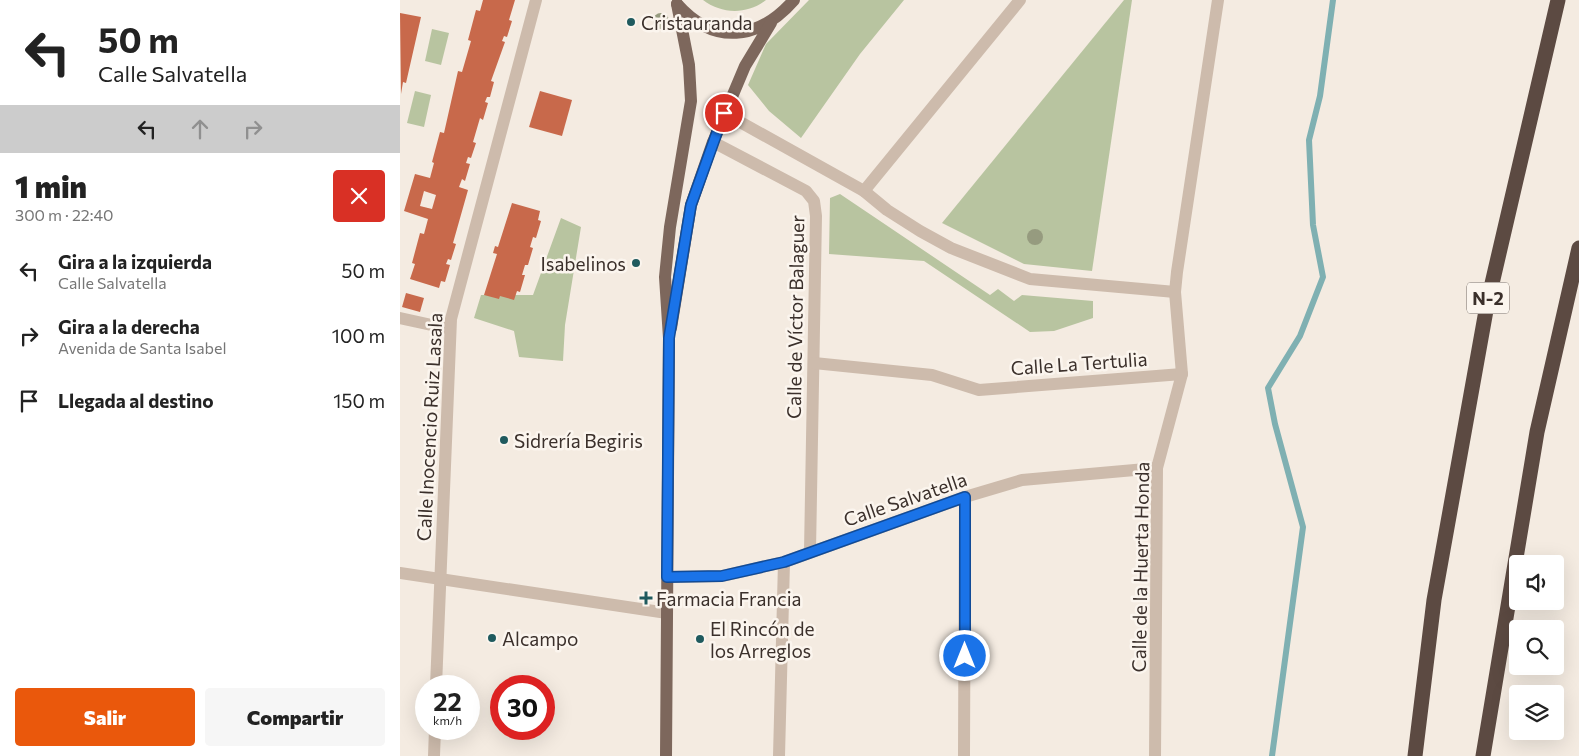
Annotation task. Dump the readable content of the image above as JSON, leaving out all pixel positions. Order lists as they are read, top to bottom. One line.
{"streets":{"highway":["N-2"],"street":["Calle de Víctor Balaguer","Calle La Tertulia","Calle Inocencio Ruiz Lasala","Calle Salvatella","Calle de la Huerta Honda"]},"crossings":[["Calle de Víctor Balaguer","Calle La Tertulia"],["Calle de Víctor Balaguer","Calle Salvatella"],["Calle La Tertulia","Calle de la Huerta Honda"],["Calle Salvatella","Calle de la Huerta Honda"]],"places":{"other":["Cristauranda","Isabelinos","Sidrería Begiris","Alcampo","El Rincón de los Arreglos"],"health":["Farmacia Francia"]},"page":{"turn":["50 m","Calle Salvatella"],"heading":["1 min","300 m · 22:40"],"list":[{"name":"Gira a la izquierda","note":"Calle Salvatella","value":"50 m"},{"name":"Gira a la derecha","note":"Avenida de Santa Isabel","value":"100 m"},{"name":"Llegada al destino","value":"150 m"}],"speed":"22 km/h","limit":"30","buttons":["Salir","Compartir"]}}
